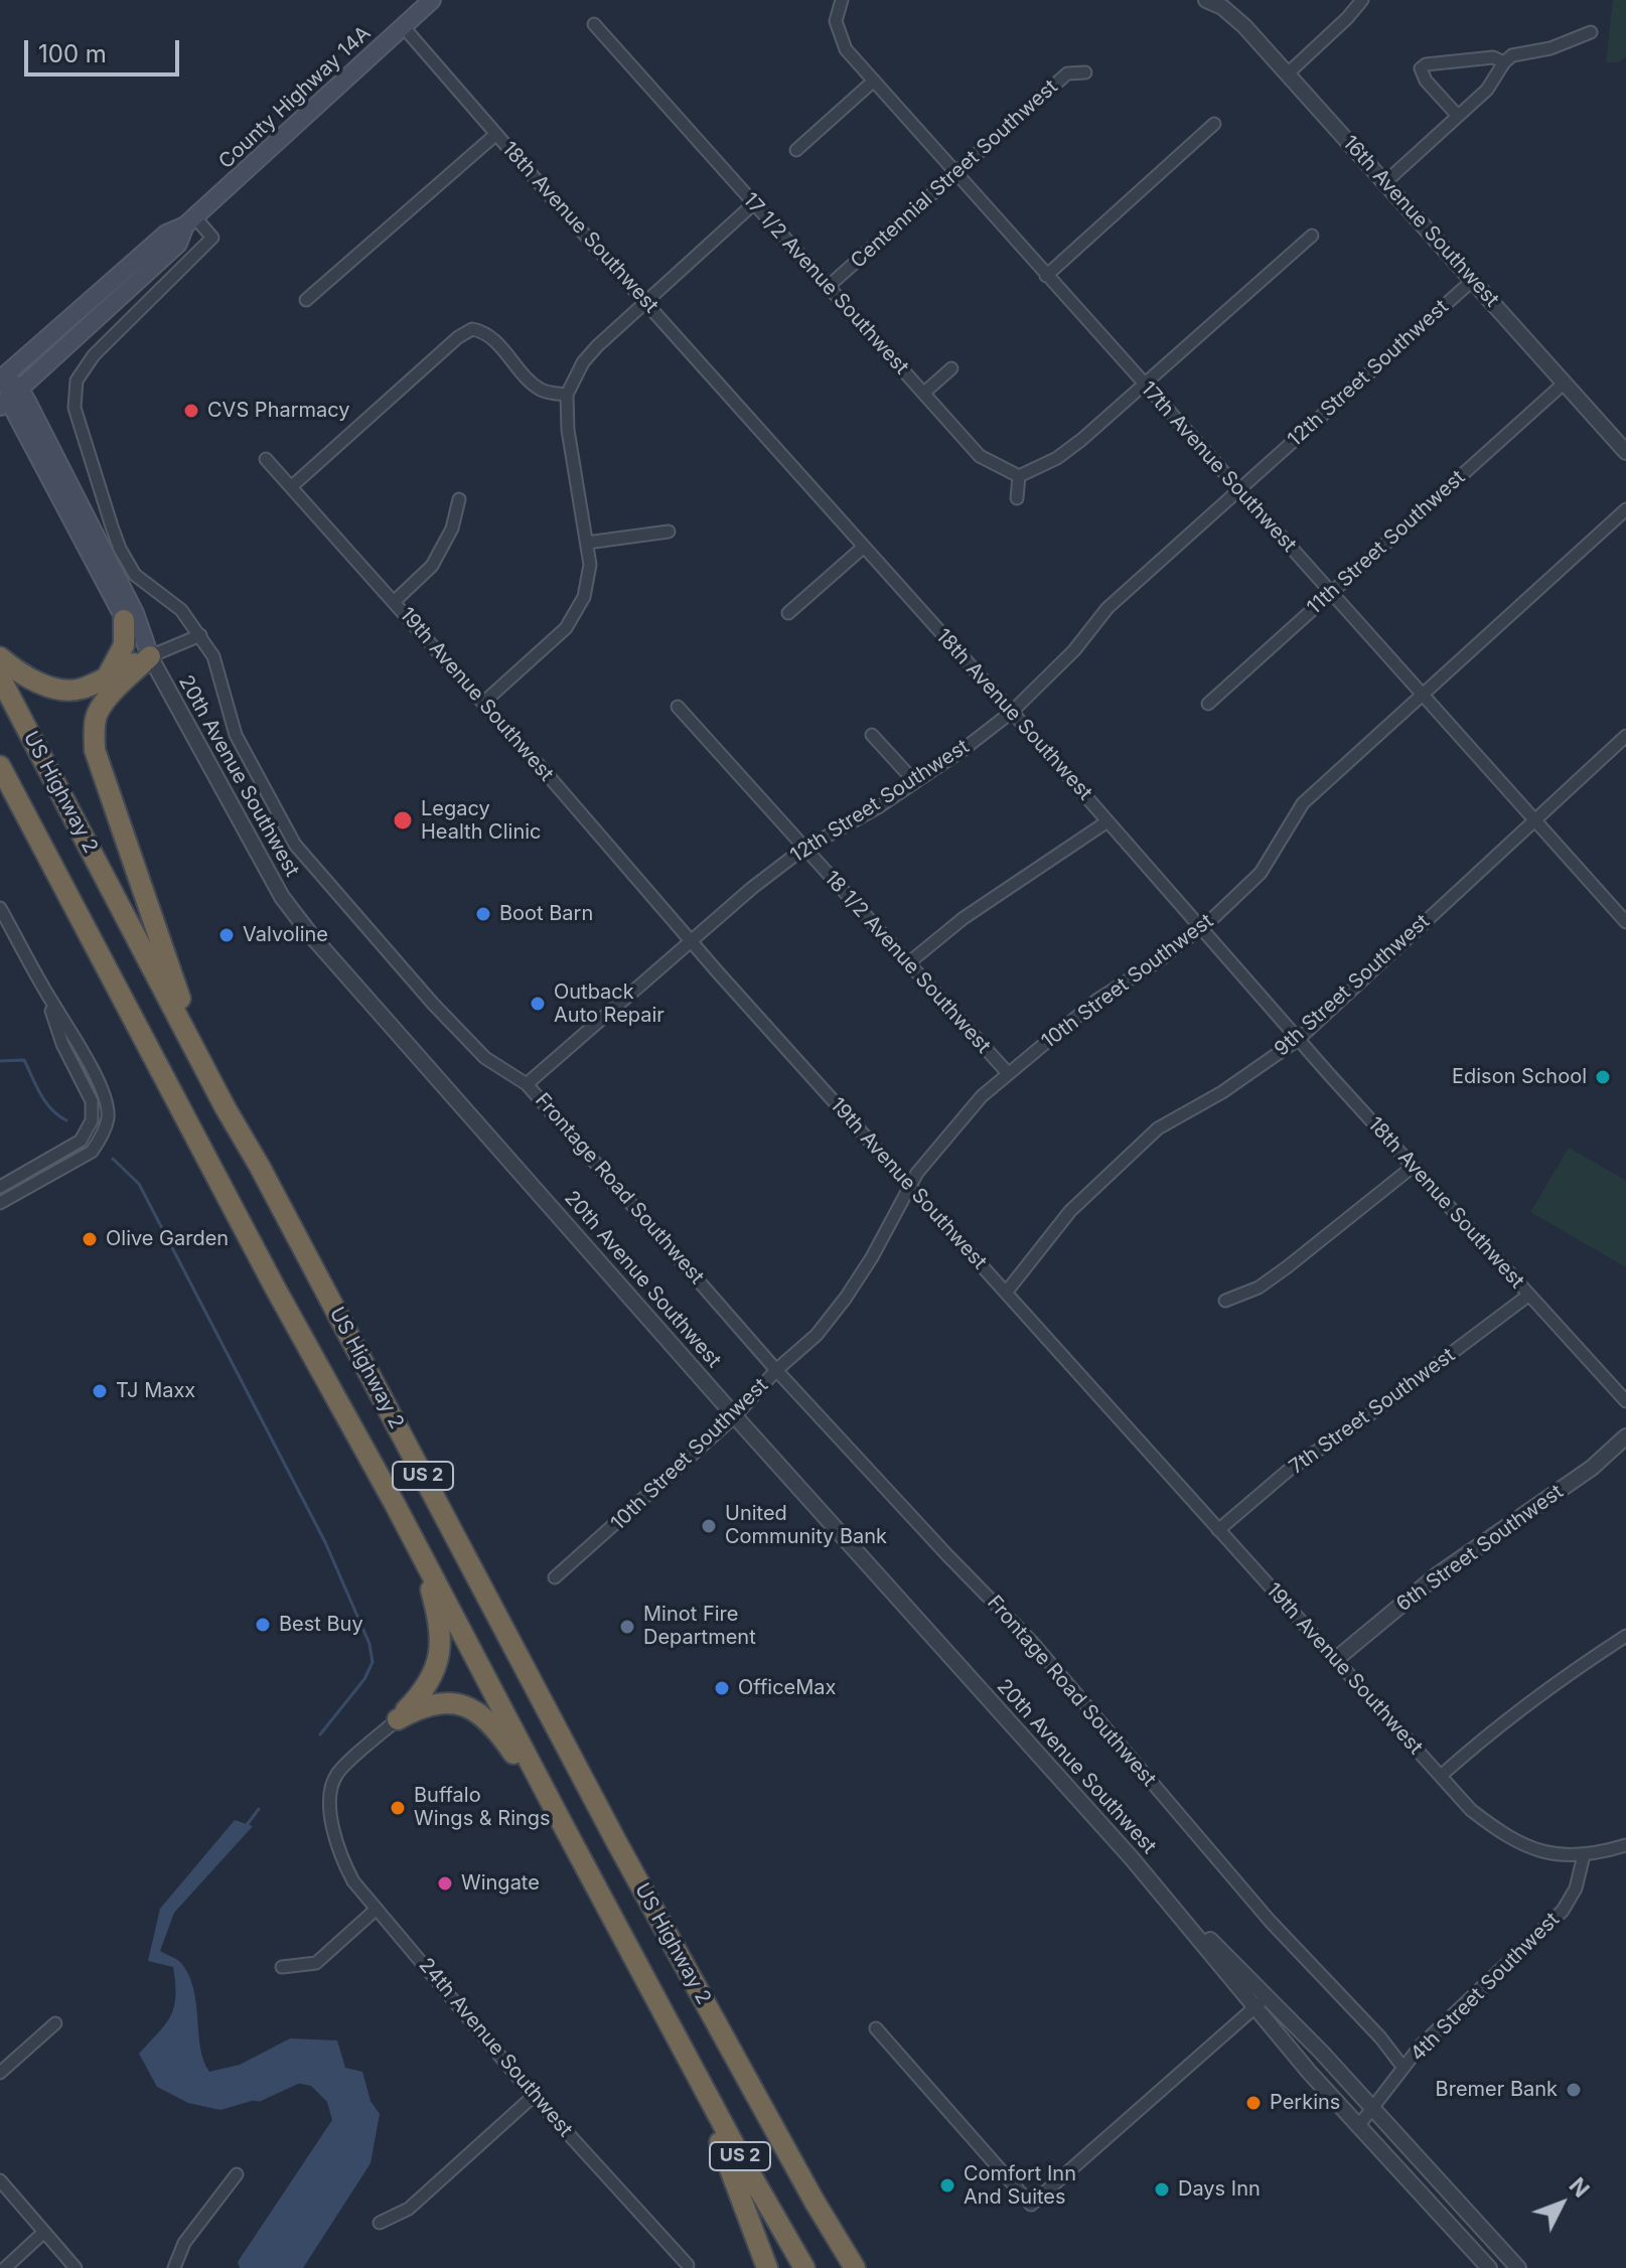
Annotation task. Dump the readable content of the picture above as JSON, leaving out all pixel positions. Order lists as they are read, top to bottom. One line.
{"streets":{"highway":["US Highway 2","US 2"],"main road":["County Highway 14A","20th Avenue Southwest"],"street":["Centennial Street Southwest","16th Avenue Southwest","18th Avenue Southwest","17 1/2 Avenue Southwest","12th Street Southwest","17th Avenue Southwest","11th Street Southwest","19th Avenue Southwest","18 1/2 Avenue Southwest","10th Street Southwest","9th Street Southwest","Frontage Road Southwest","7th Street Southwest","6th Street Southwest","4th Street Southwest","24th Avenue Southwest"]},"crossings":[["County Highway 14A","18th Avenue Southwest"],["County Highway 14A","20th Avenue Southwest"],["County Highway 14A","Frontage Road Southwest"],["Centennial Street Southwest","17 1/2 Avenue Southwest"],["Centennial Street Southwest","17th Avenue Southwest"],["16th Avenue Southwest","12th Street Southwest"],["16th Avenue Southwest","11th Street Southwest"],["18th Avenue Southwest","12th Street Southwest"],["18th Avenue Southwest","10th Street Southwest"],["18th Avenue Southwest","9th Street Southwest"],["18th Avenue Southwest","7th Street Southwest"],["12th Street Southwest","17th Avenue Southwest"],["12th Street Southwest","19th Avenue Southwest"],["12th Street Southwest","18 1/2 Avenue Southwest"],["12th Street Southwest","Frontage Road Southwest"],["17th Avenue Southwest","11th Street Southwest"],["17th Avenue Southwest","10th Street Southwest"],["17th Avenue Southwest","9th Street Southwest"],["19th Avenue Southwest","10th Street Southwest"],["19th Avenue Southwest","9th Street Southwest"],["19th Avenue Southwest","7th Street Southwest"],["19th Avenue Southwest","6th Street Southwest"],["19th Avenue Southwest","4th Street Southwest"],["20th Avenue Southwest","10th Street Southwest"],["20th Avenue Southwest","4th Street Southwest"],["18 1/2 Avenue Southwest","10th Street Southwest"],["10th Street Southwest","Frontage Road Southwest"],["Frontage Road Southwest","4th Street Southwest"]],"places":["CVS Pharmacy","Legacy Health Clinic","Boot Barn","Valvoline","Outback Auto Repair","Edison School","Olive Garden","TJ Maxx","United Community Bank","Best Buy","Minot Fire Department","OfficeMax","Buffalo Wings & Rings","Wingate","Bremer Bank","Perkins","Comfort Inn And Suites","Days Inn"],"scale_bar":"100 m","north":"top right"}
